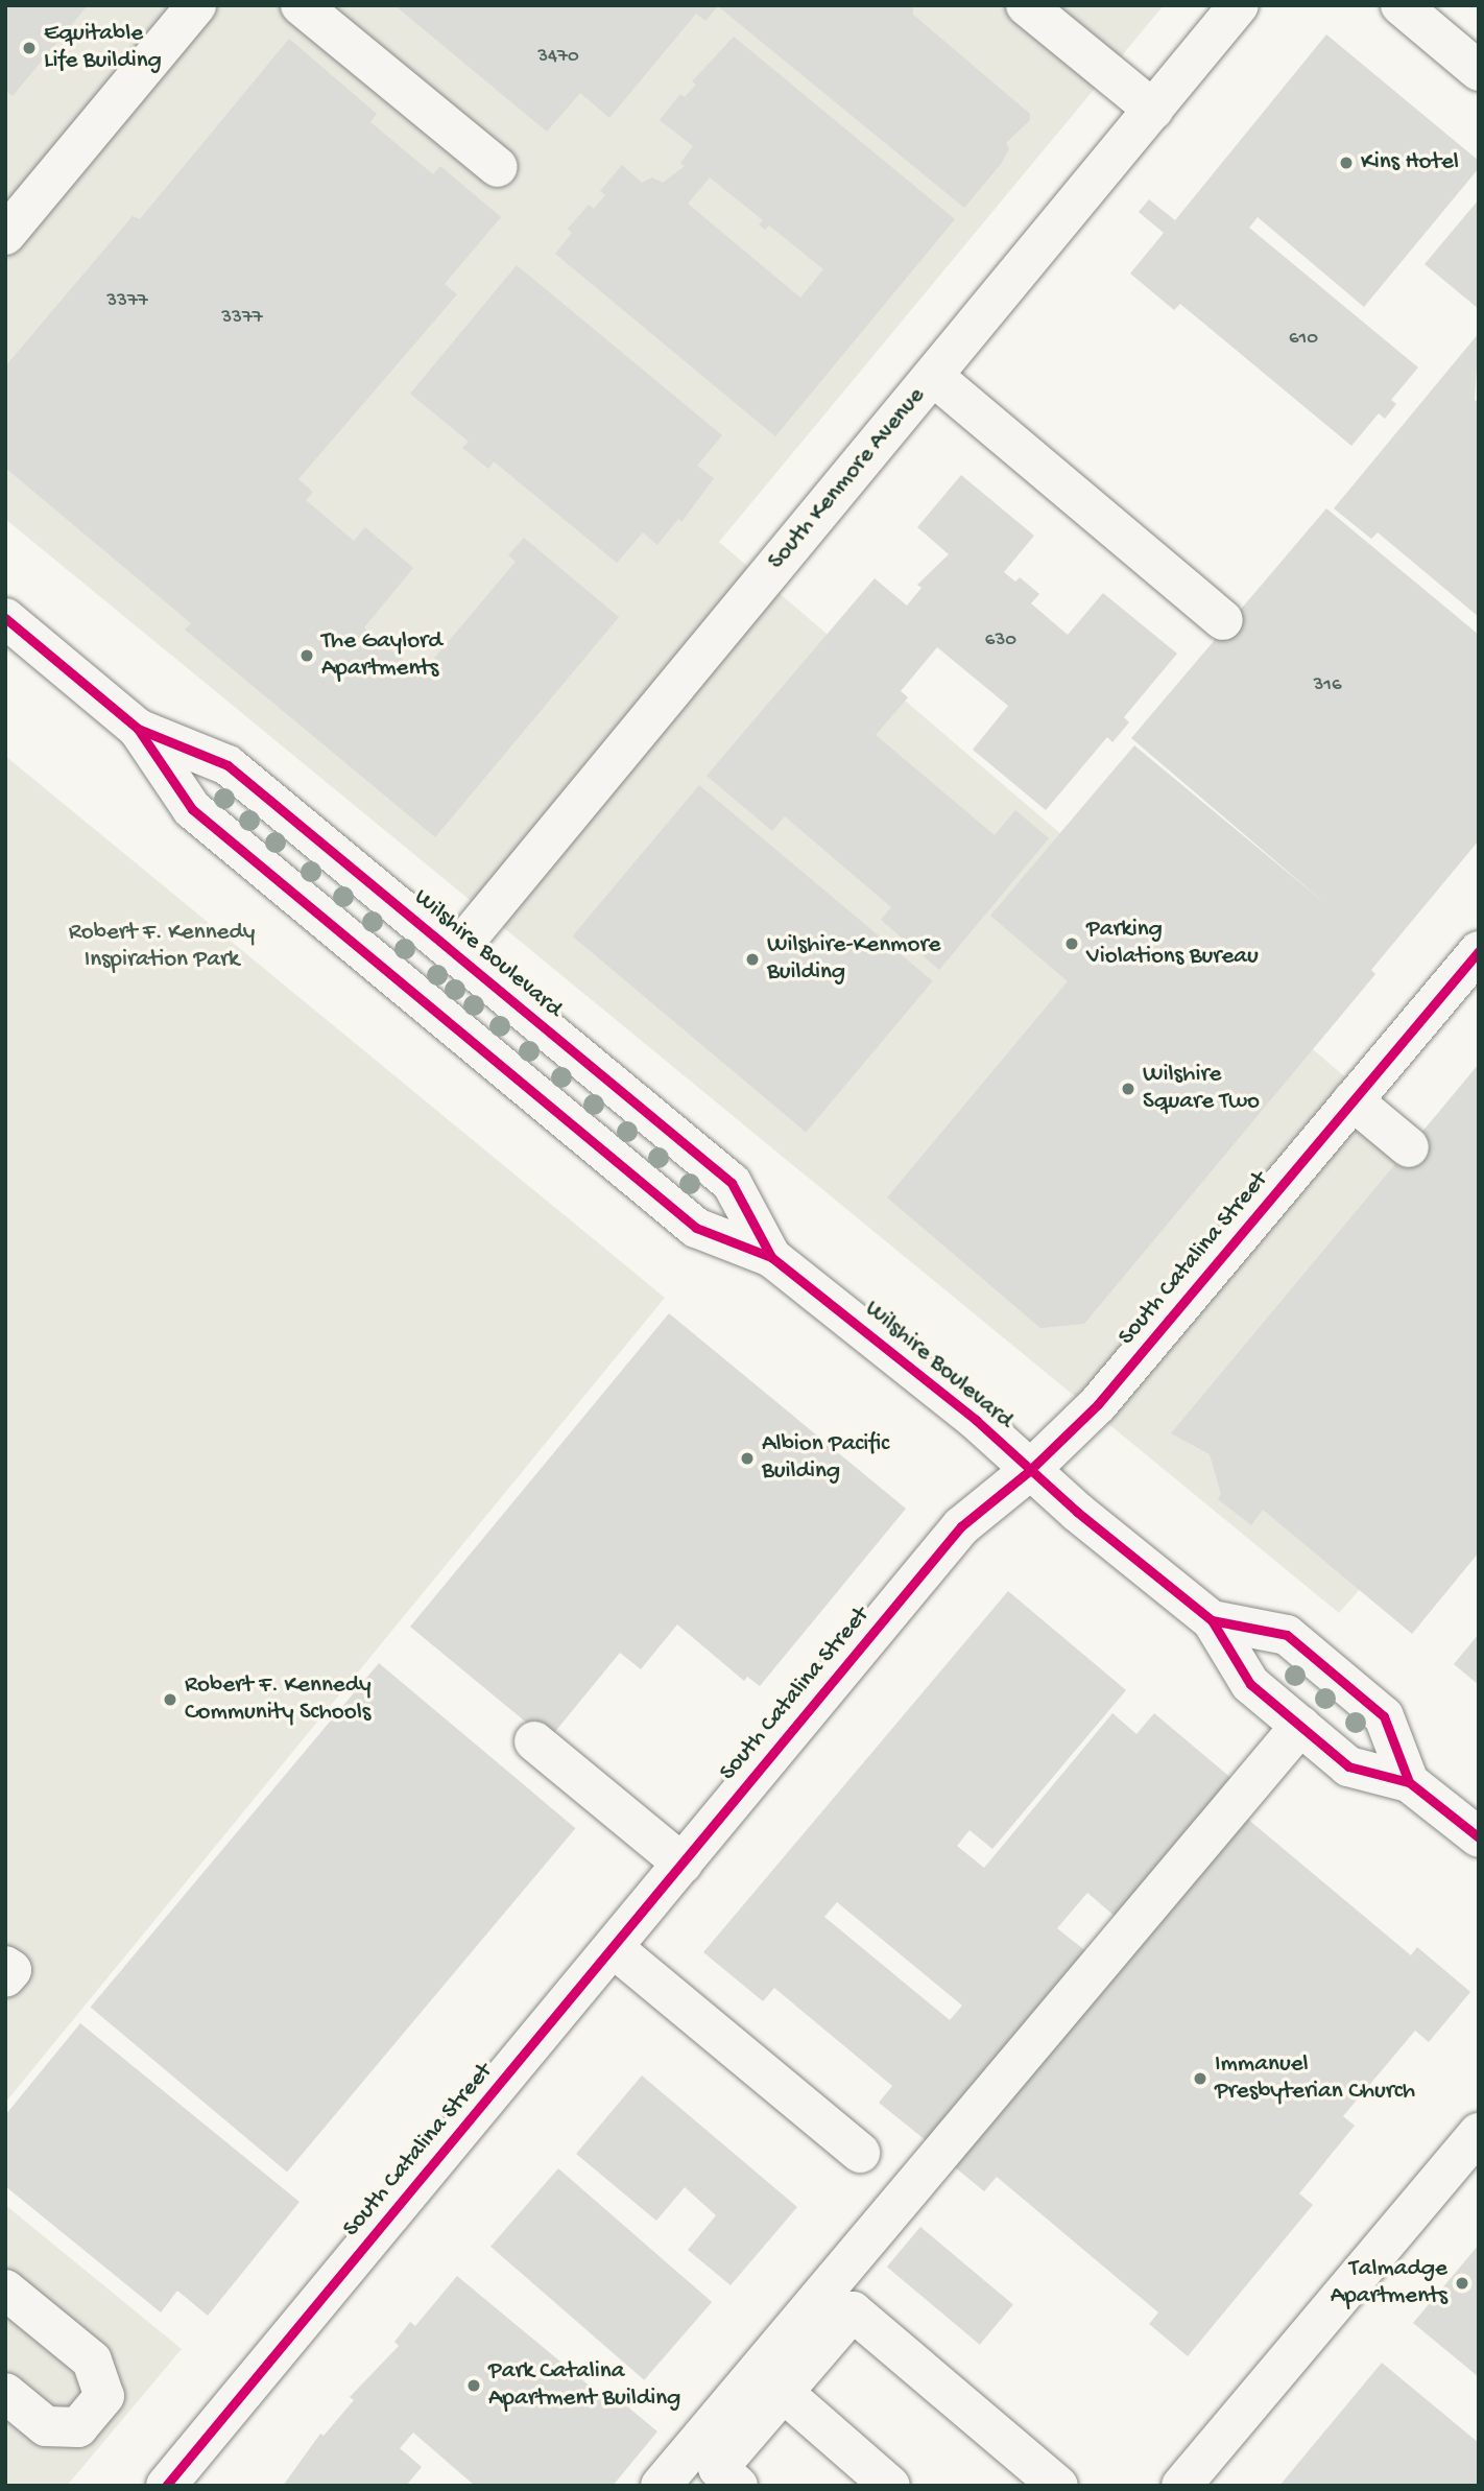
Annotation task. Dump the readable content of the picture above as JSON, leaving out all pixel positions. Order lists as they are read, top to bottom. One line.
{"streets":{"street":["South Kenmore Avenue","Wilshire Boulevard","South Catalina Street"]},"crossings":[["South Kenmore Avenue","Wilshire Boulevard"],["Wilshire Boulevard","South Catalina Street"]],"parks":["Robert F. Kennedy Inspiration Park"],"places":["Equitable Life Building","Kins Hotel","The Gaylord Apartments","Parking Violations Bureau","Wilshire-Kenmore Building","Wilshire Square Two","Albion Pacific Building","Robert F. Kennedy Community Schools","Immanuel Presbyterian Church","Talmadge Apartments","Park Catalina Apartment Building"],"house_numbers":["3470","3377","3377","610","630","316"]}
